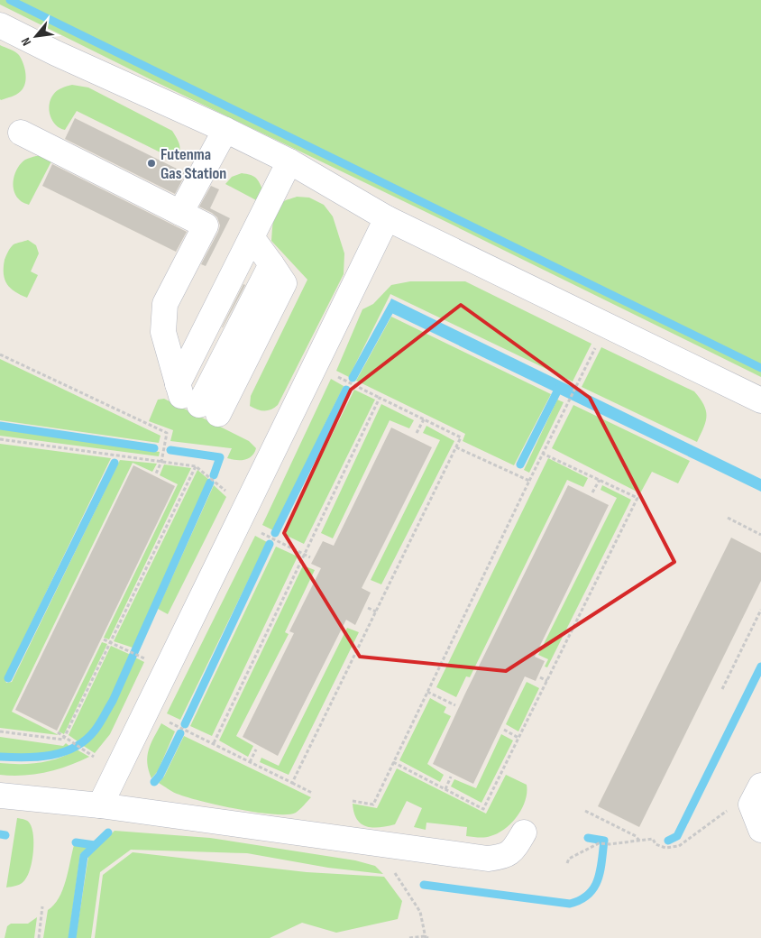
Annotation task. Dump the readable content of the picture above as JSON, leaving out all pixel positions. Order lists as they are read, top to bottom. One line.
{"places":["Futenma Gas Station"],"north":"bottom left"}
